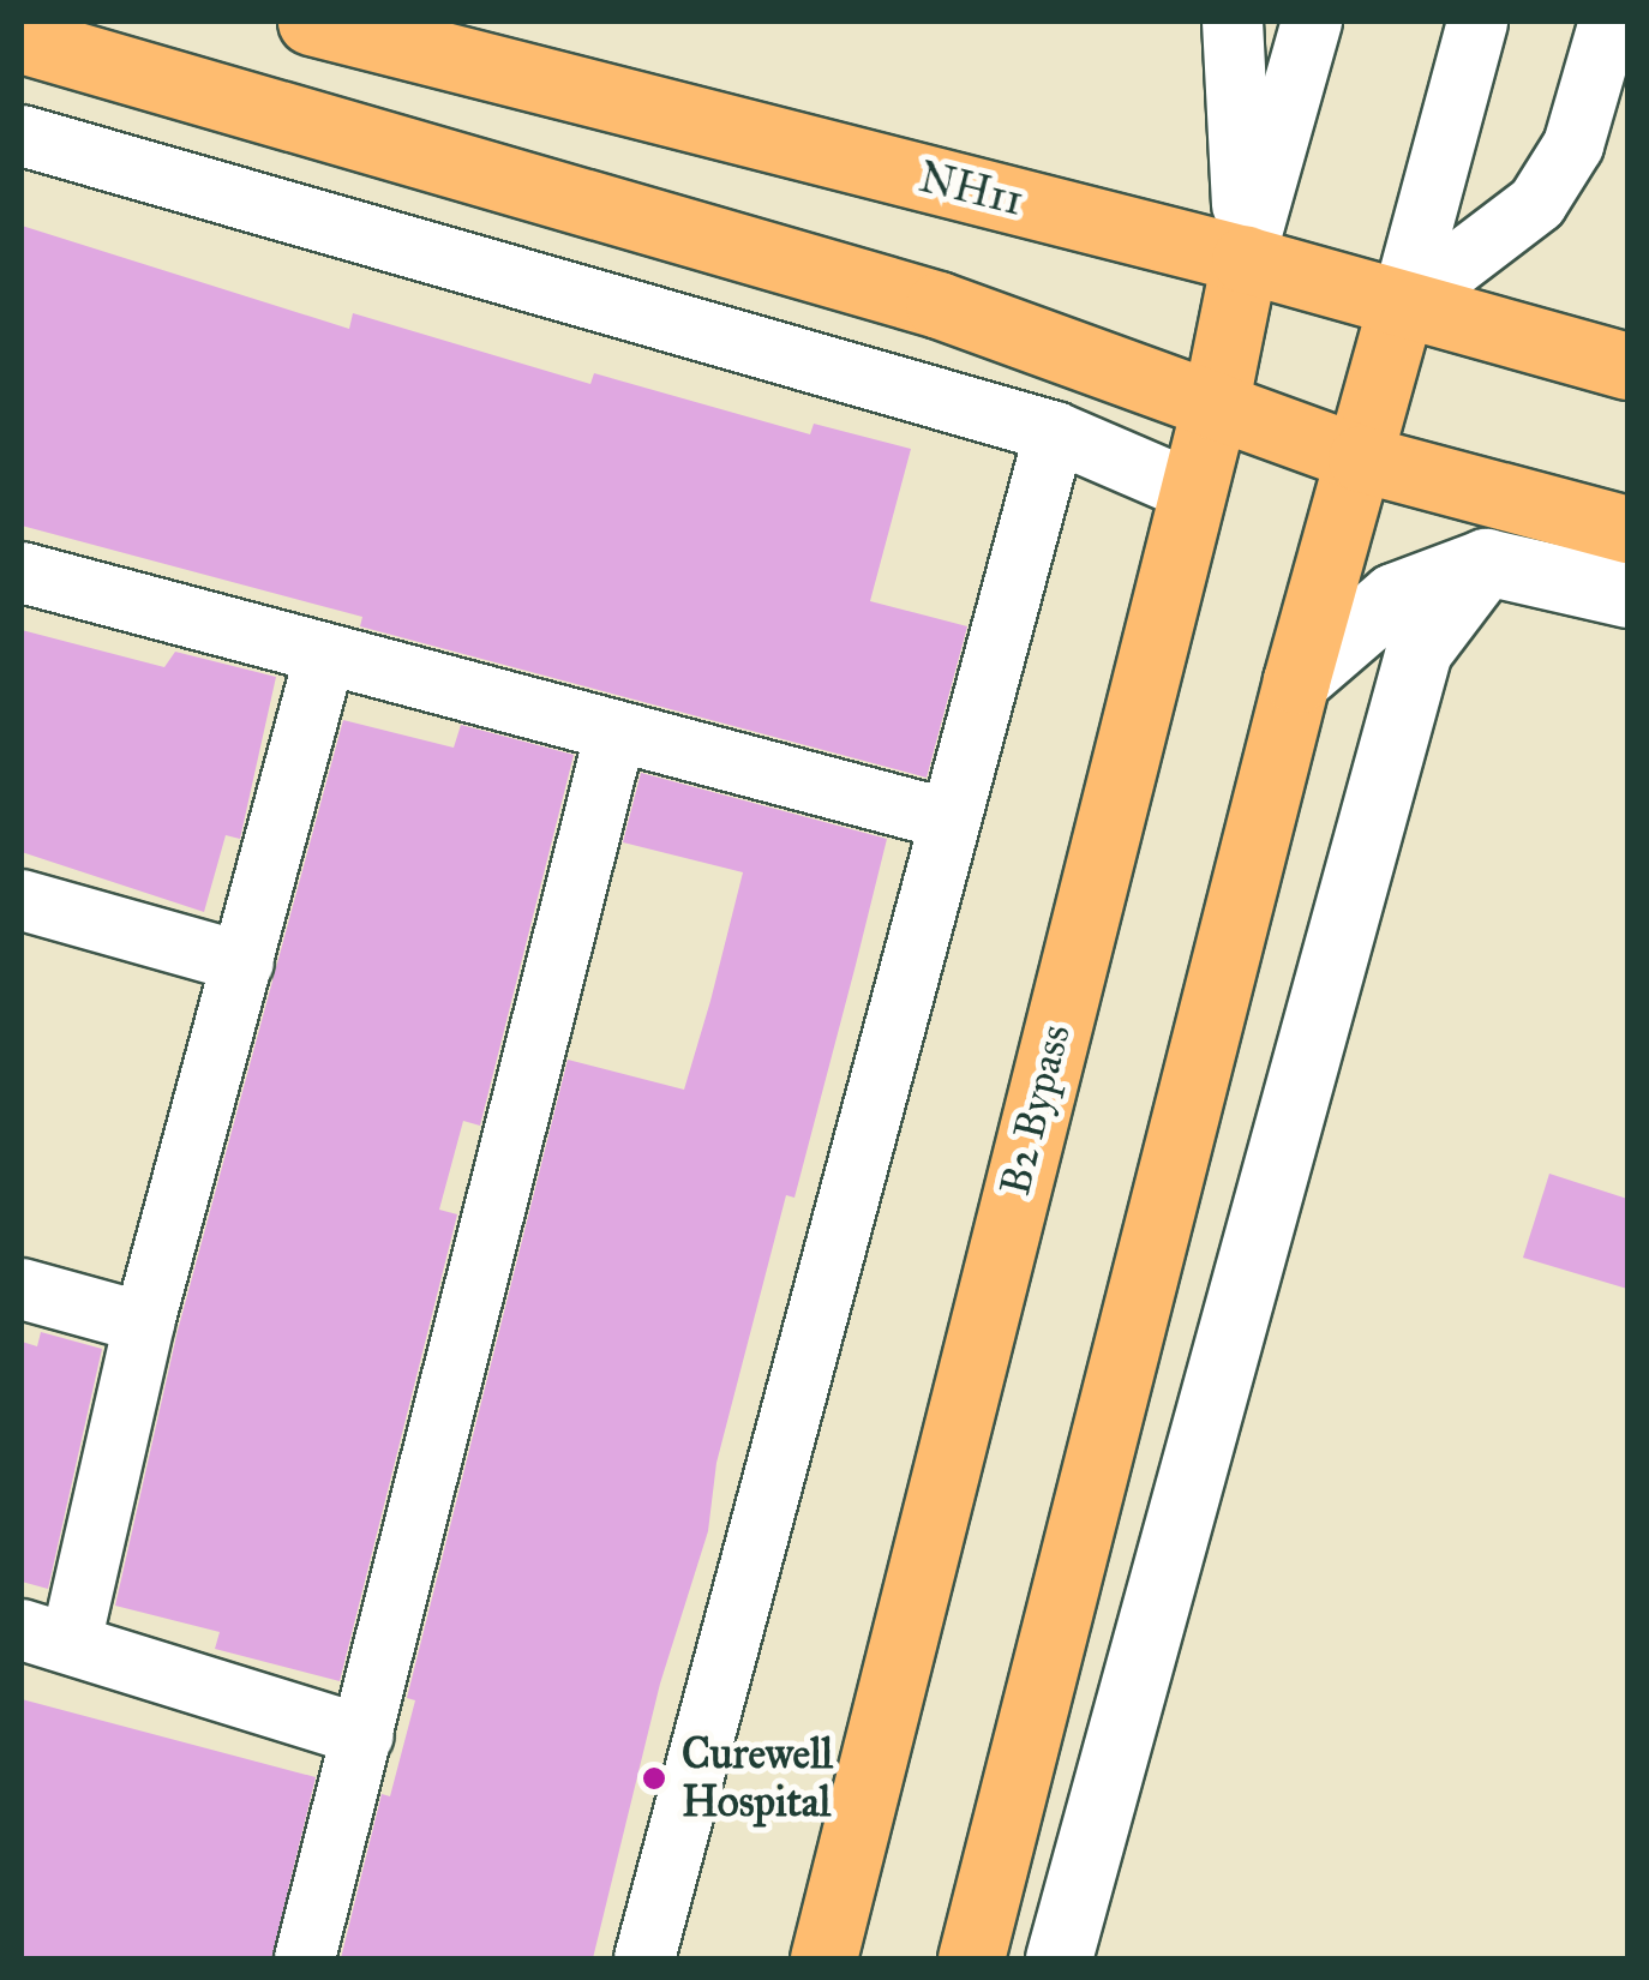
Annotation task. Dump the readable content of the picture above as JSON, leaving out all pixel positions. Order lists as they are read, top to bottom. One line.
{"streets":{"main road":["NH11","B2 Bypass"]},"crossings":[["NH11","B2 Bypass"]],"places":["Curewell Hospital"]}
